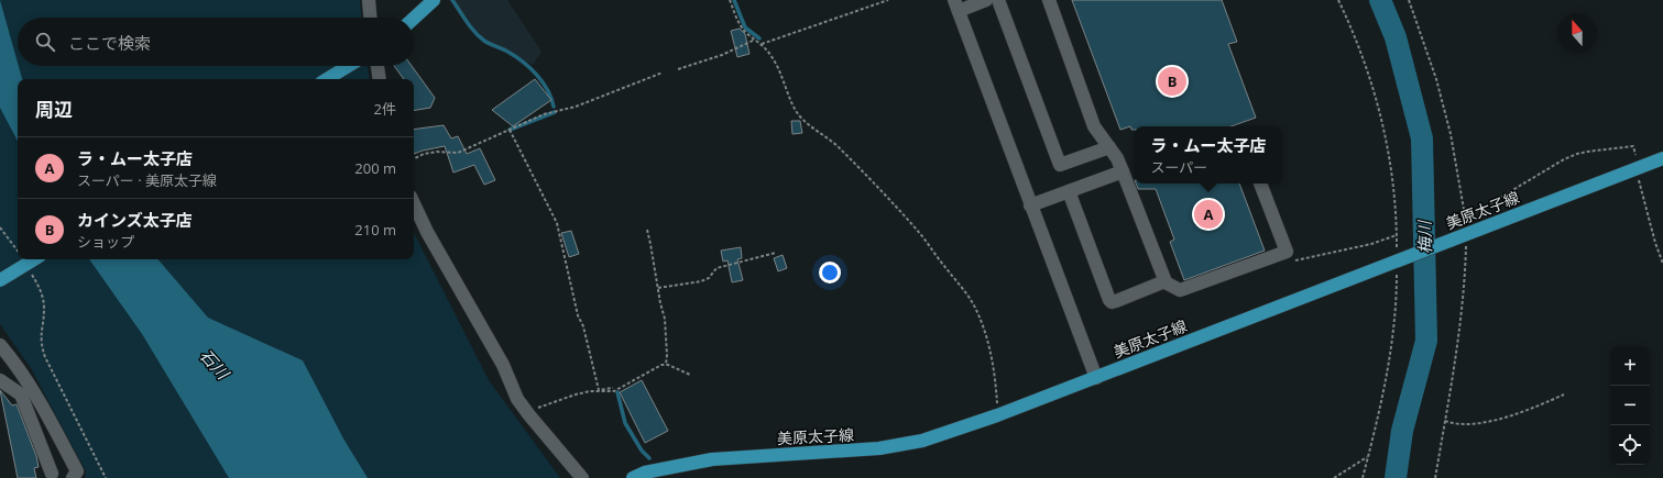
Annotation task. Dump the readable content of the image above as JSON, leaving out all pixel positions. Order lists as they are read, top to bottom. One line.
{"streets":{"main road":["美原太子線"]},"water":["梅川","石川"],"north":"top","page":{"search":"ここで検索","pins":["B","A"],"heading":["周辺","2件"],"popup":["ラ・ムー太子店","スーパー"],"list":[{"mark":"A","name":"ラ・ムー太子店","note":"スーパー · 美原太子線","value":"200 m"},{"mark":"B","name":"カインズ太子店","note":"ショップ","value":"210 m"}],"map_buttons":["+","−"]}}
